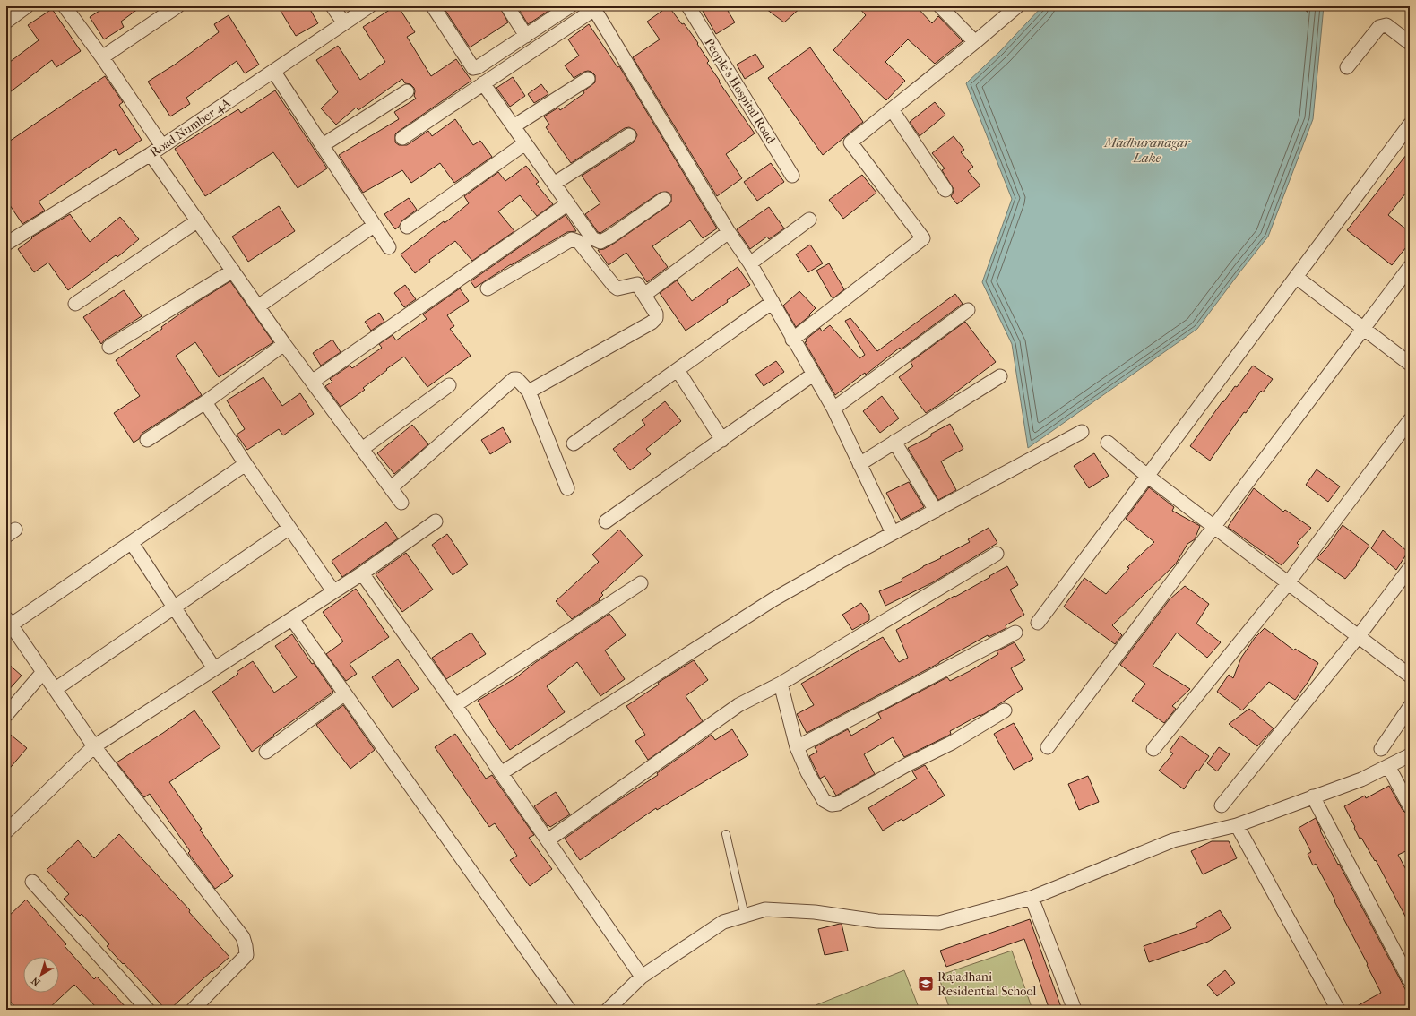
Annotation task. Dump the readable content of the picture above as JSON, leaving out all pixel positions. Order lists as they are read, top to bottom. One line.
{"streets":{"street":["People's Hospital Road","Road Number 4A"]},"water":["Madhuranagar Lake"],"places":{"school or university":["Rajadhani Residential School"]},"north":"bottom left"}
